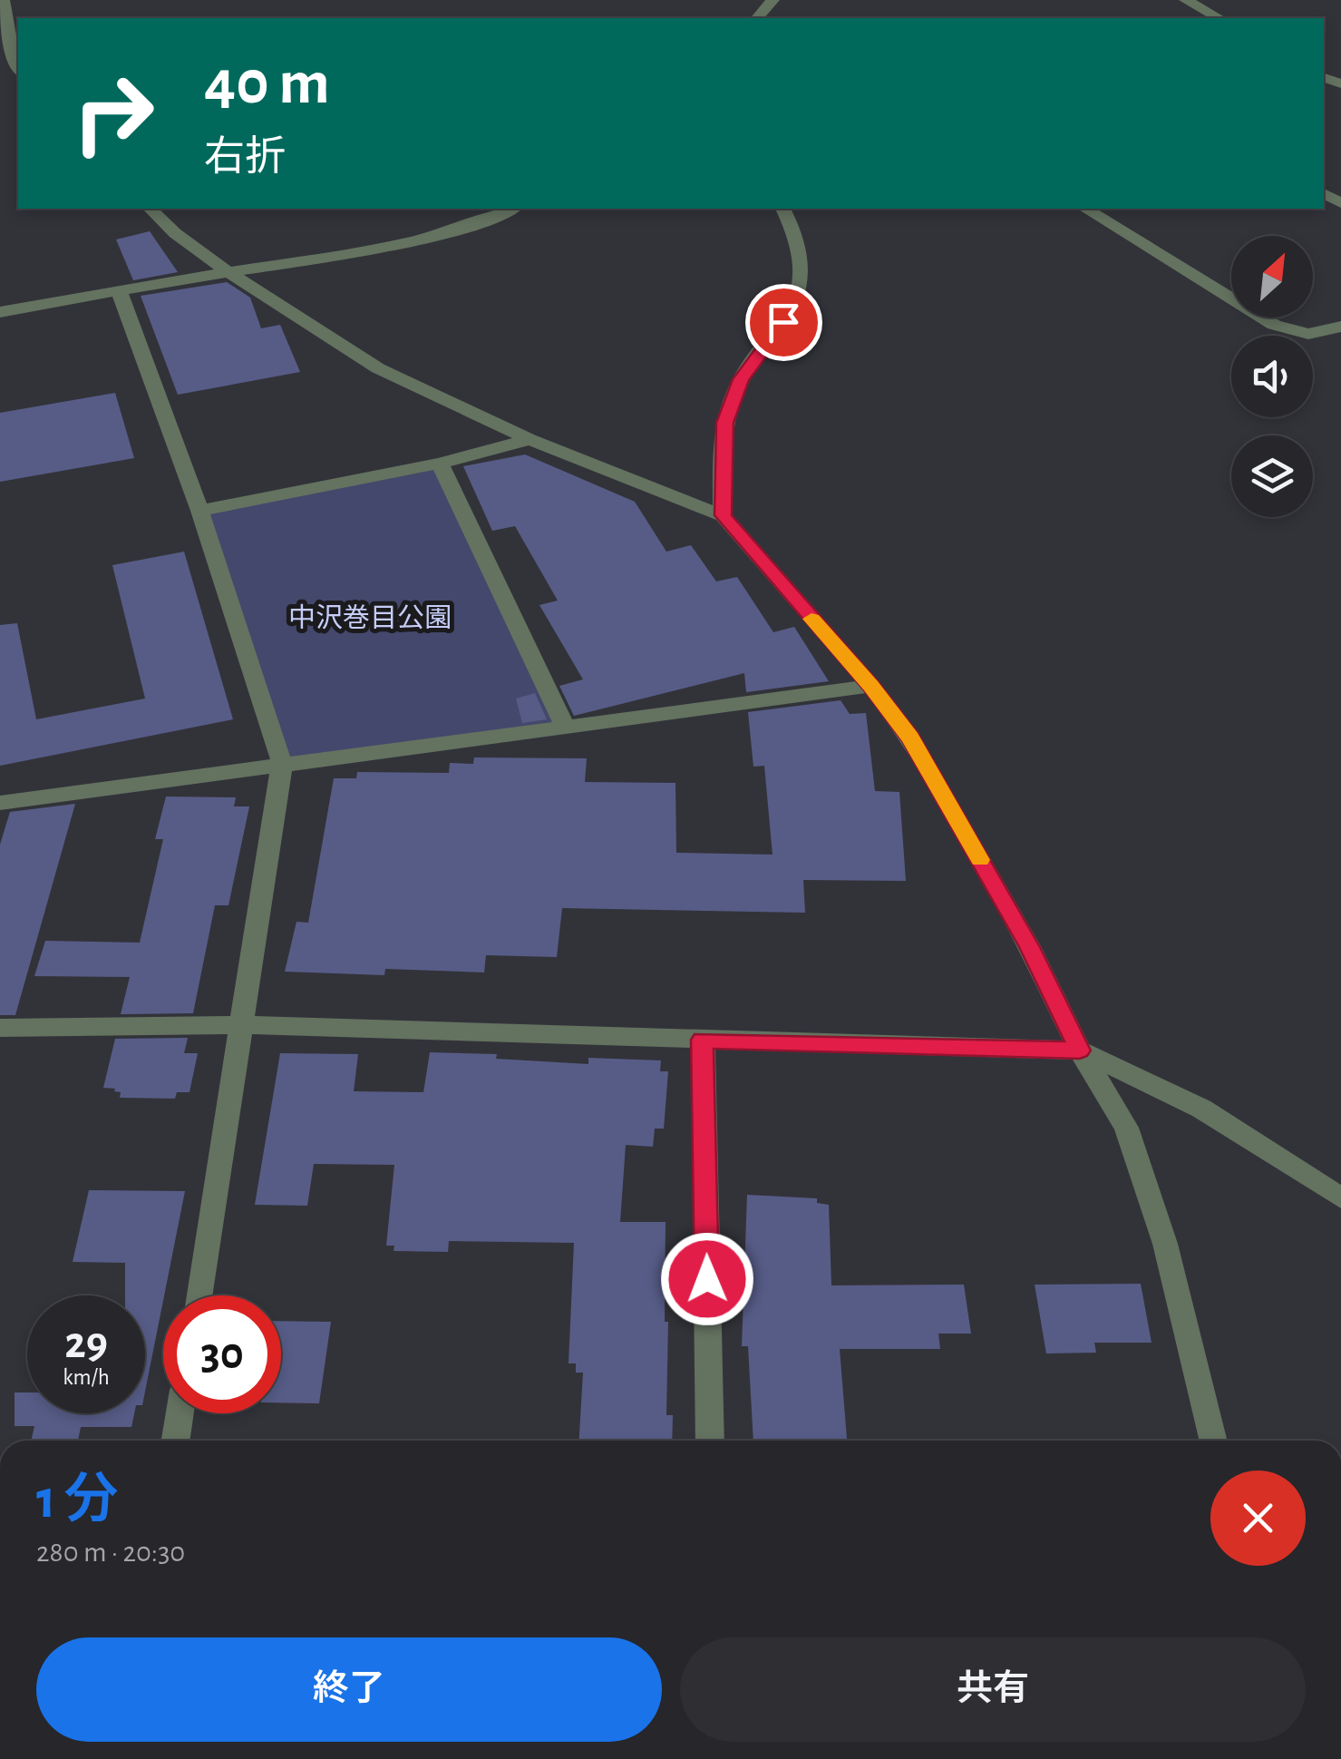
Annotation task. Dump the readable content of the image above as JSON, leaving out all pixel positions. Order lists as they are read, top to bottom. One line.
{"parks":["中沢巻目公園"],"north":"top right","page":{"turn":["40 m","右折"],"speed":"29 km/h","limit":"30","heading":["1 分","280 m · 20:30"],"buttons":["終了","共有"]}}
